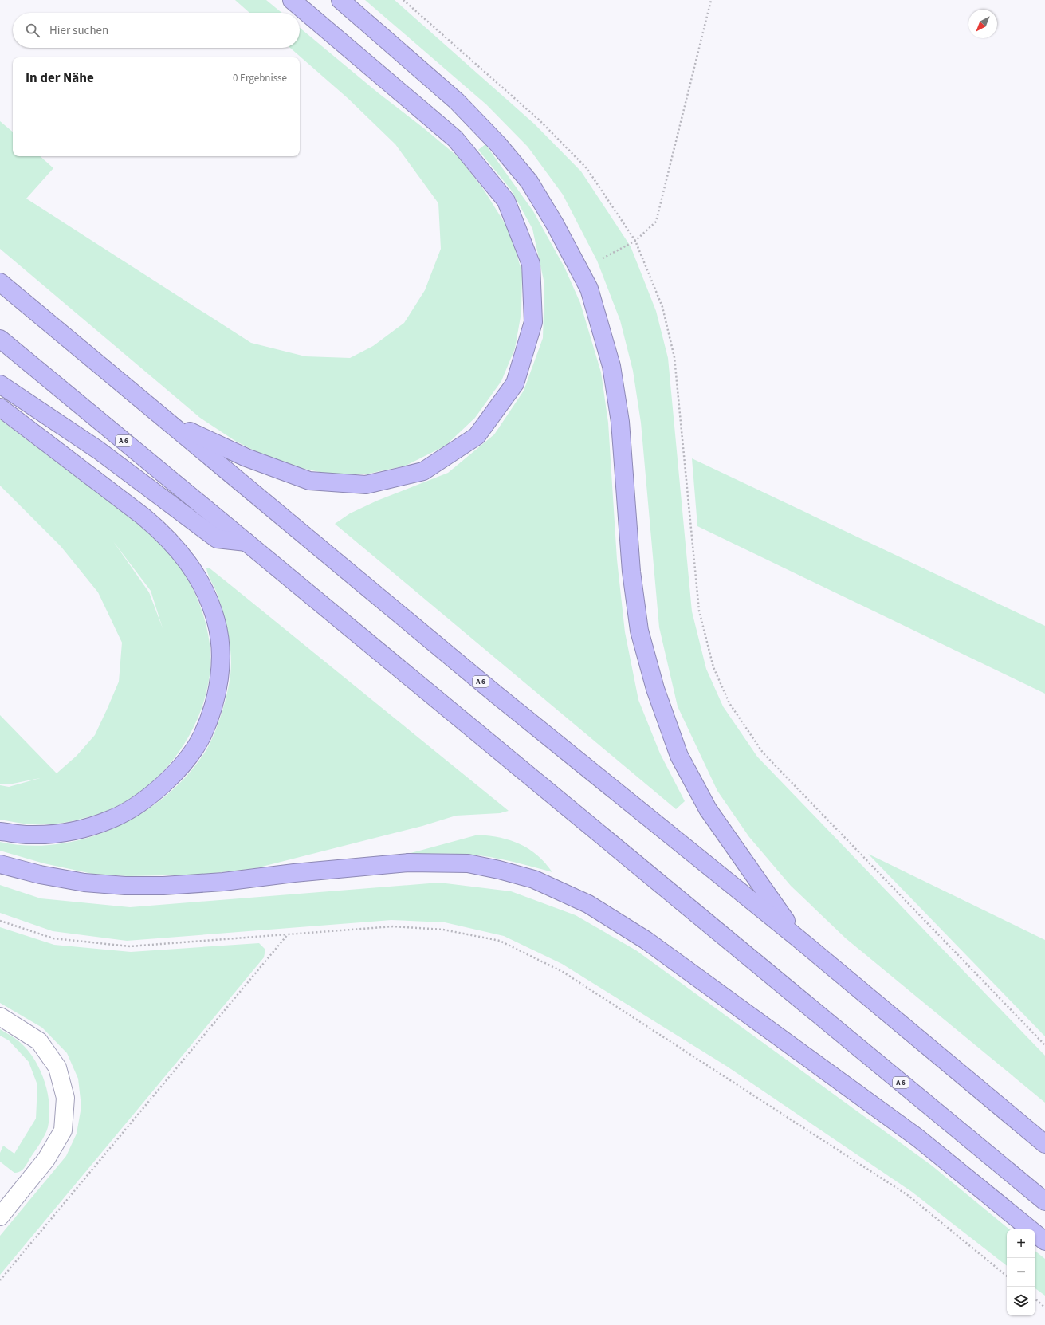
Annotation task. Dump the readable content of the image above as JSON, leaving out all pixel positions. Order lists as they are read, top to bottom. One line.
{"streets":{"highway":["A 6"]},"north":"bottom left","page":{"search":"Hier suchen","heading":["In der Nähe","0 Ergebnisse"],"map_buttons":["+","−"]}}
